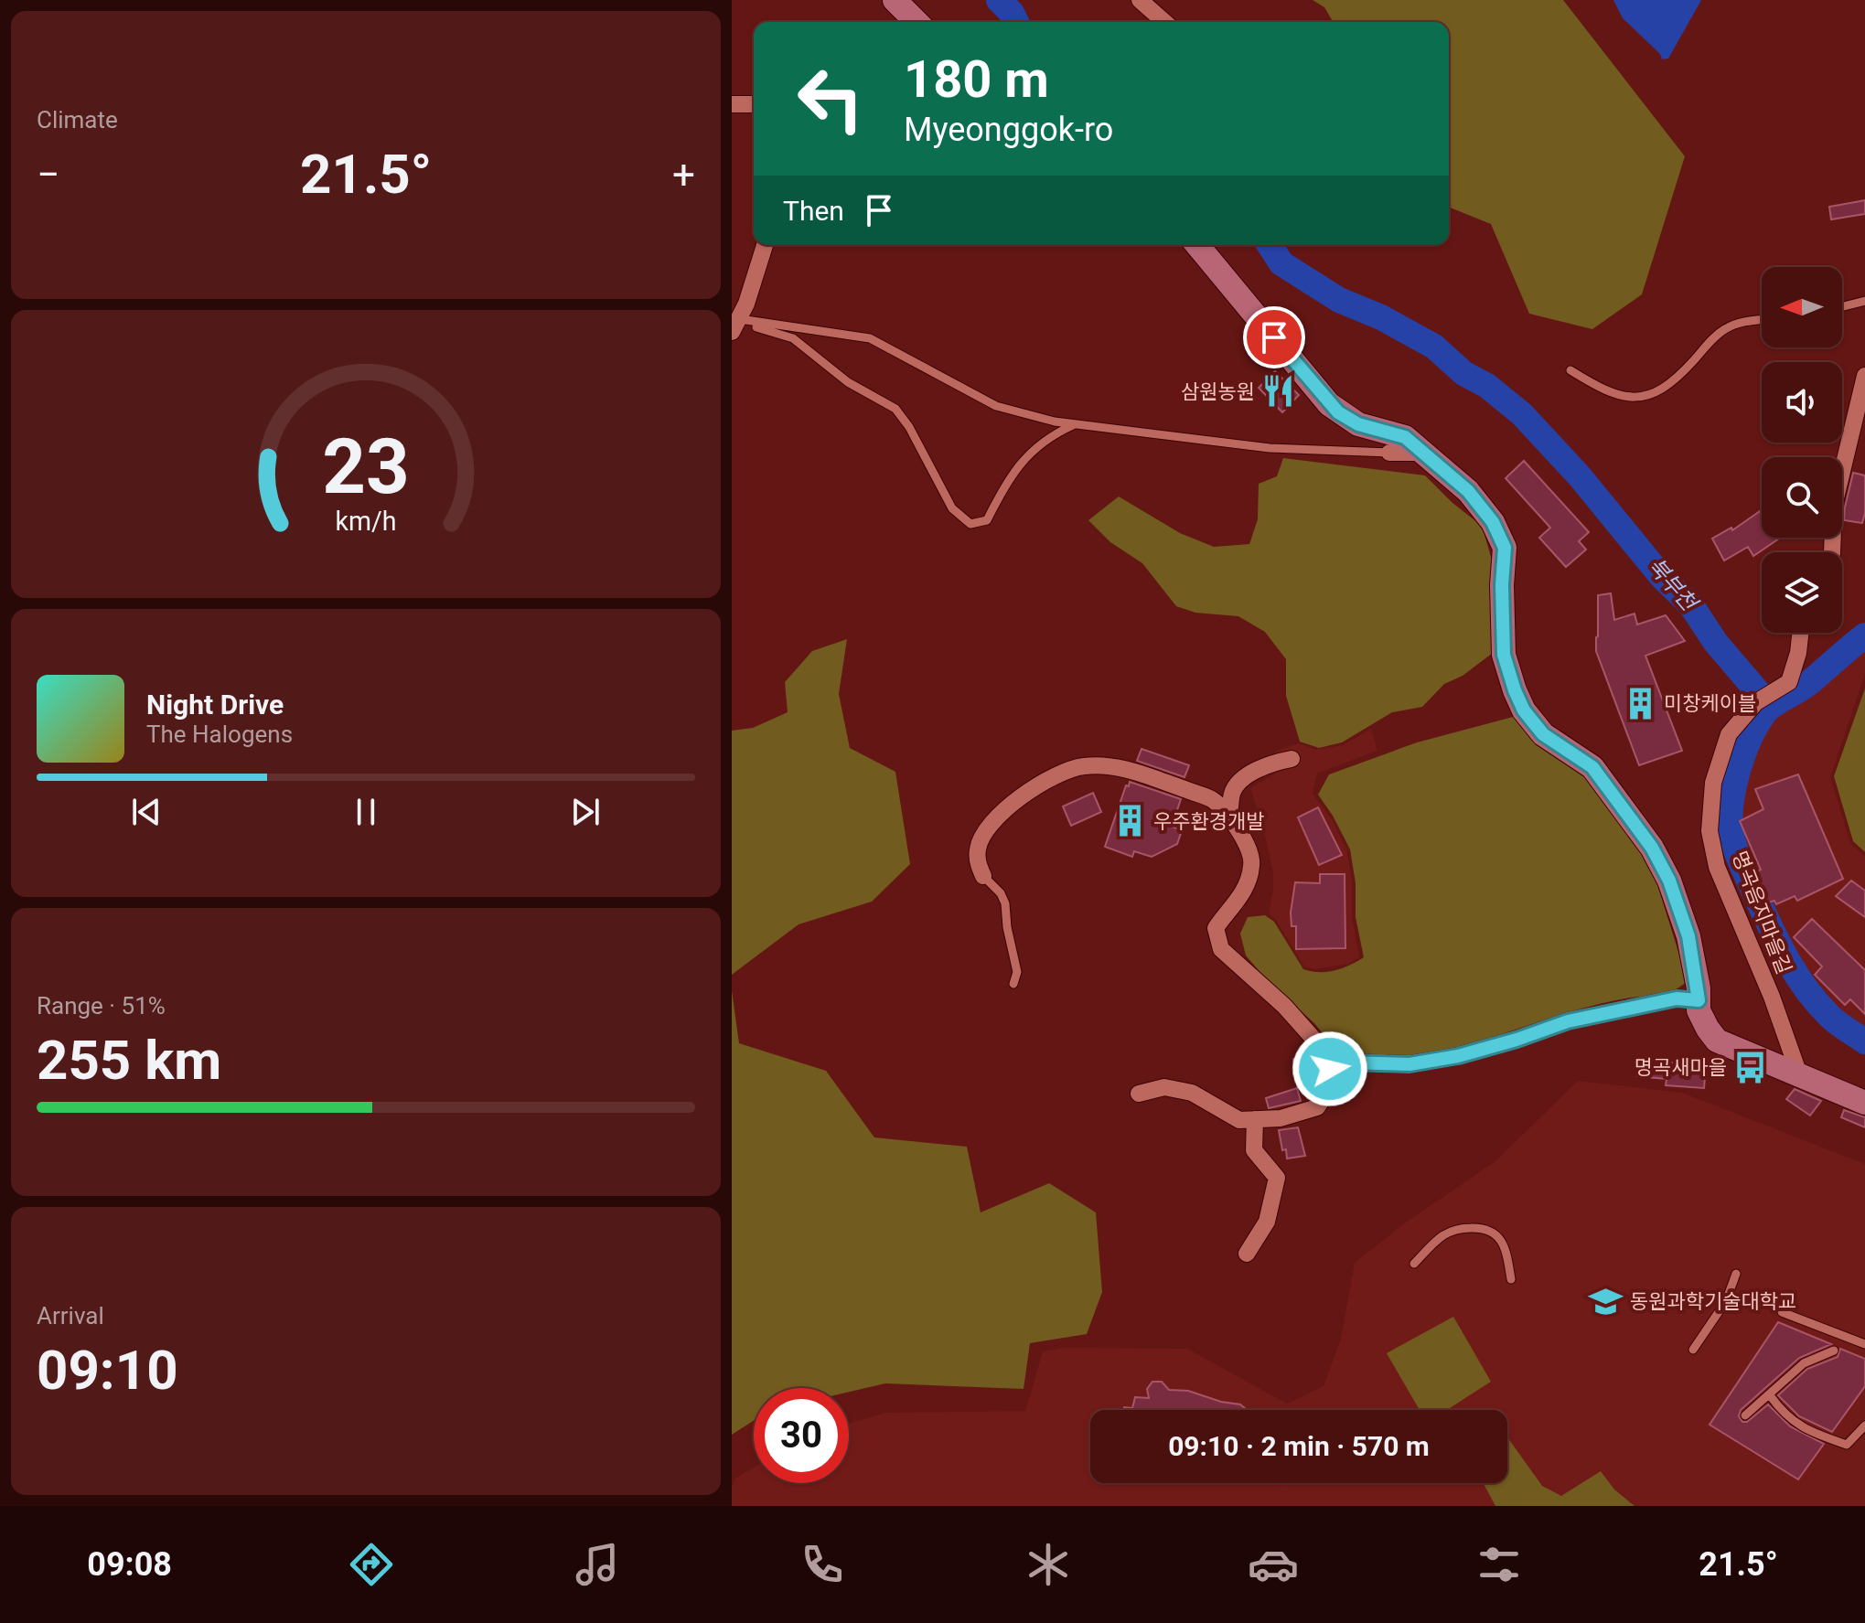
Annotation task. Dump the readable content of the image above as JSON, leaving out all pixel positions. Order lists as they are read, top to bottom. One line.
{"streets":{"street":["명곡음지마을길"]},"water":["북부천"],"places":{"restaurant":["삼원농원"],"building":["미창케이블","우주환경개발"],"bus stop":["명곡새마을"],"school or university":["동원과학기술대학교"]},"north":"left","page":{"tile":["Climate",["Range · 51%","255 km"],["Arrival","09:10"]],"turn":["180 m","Myeonggok-ro"],"heat":["−","21.5°","+"],"then":"Then","song":["Night Drive","The Halogens"],"limit":"30","trip":"09:10 · 2 min · 570 m","tabs":["09:08","21.5°"],"gauge":["23","km/h"]}}
